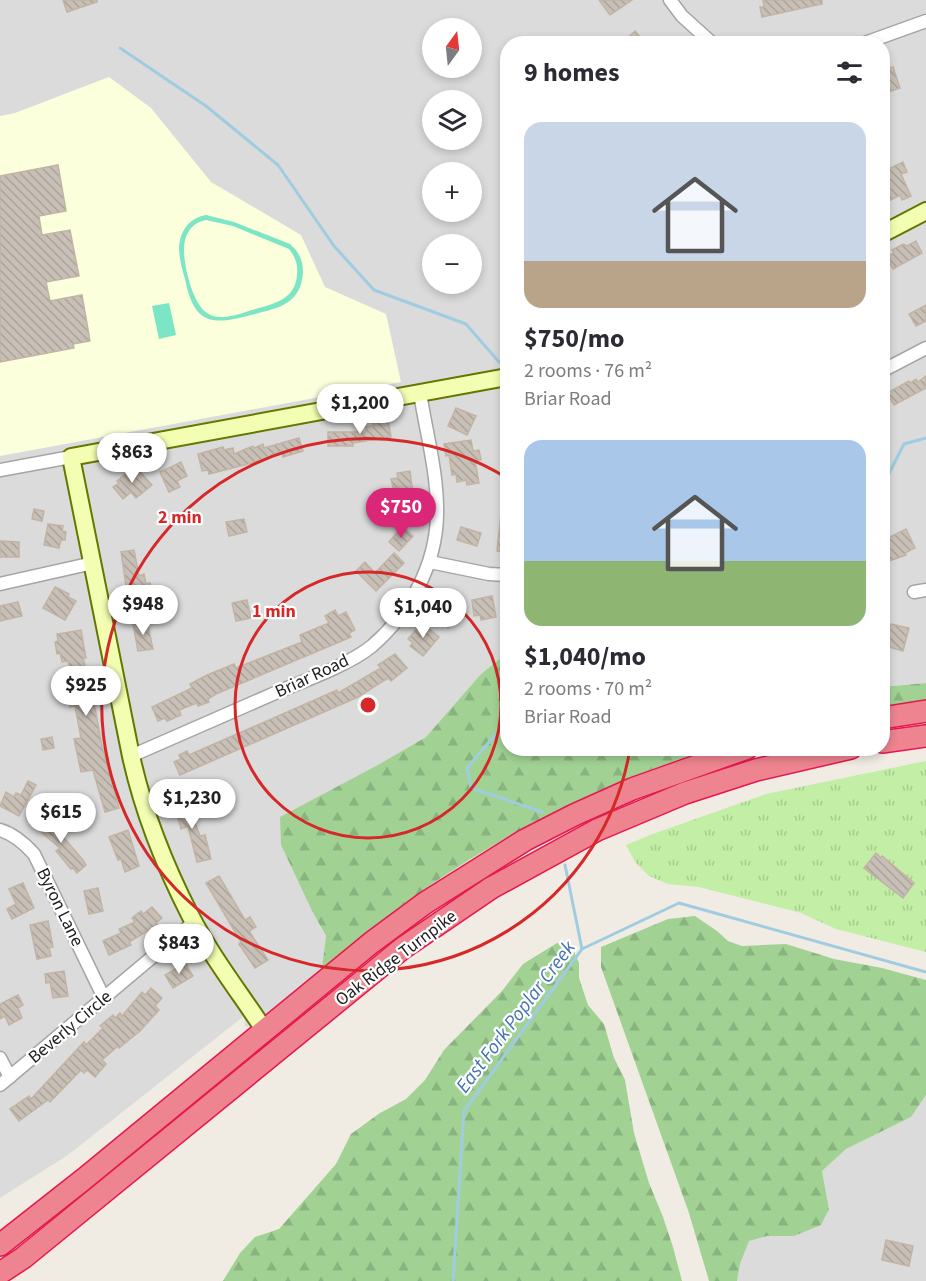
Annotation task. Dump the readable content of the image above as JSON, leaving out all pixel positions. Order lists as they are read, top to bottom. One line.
{"streets":{"highway":["Oak Ridge Turnpike"],"street":["Briar Road","Byron Lane","Beverly Circle"]},"crossings":[["Byron Lane","Beverly Circle"]],"water":["East Fork Poplar Creek"],"north":"top","page":{"map_buttons":["+","−"],"heading":"9 homes","list":[{"name":"$750/mo","note":"2 rooms · 76 m² · Briar Road"},{"name":"$1,040/mo","note":"2 rooms · 70 m² · Briar Road"}],"price":["$1,200","$863","$750","$948","$1,040","$925","$1,230","$615","$843"]},"rings":["2 min","1 min"]}
